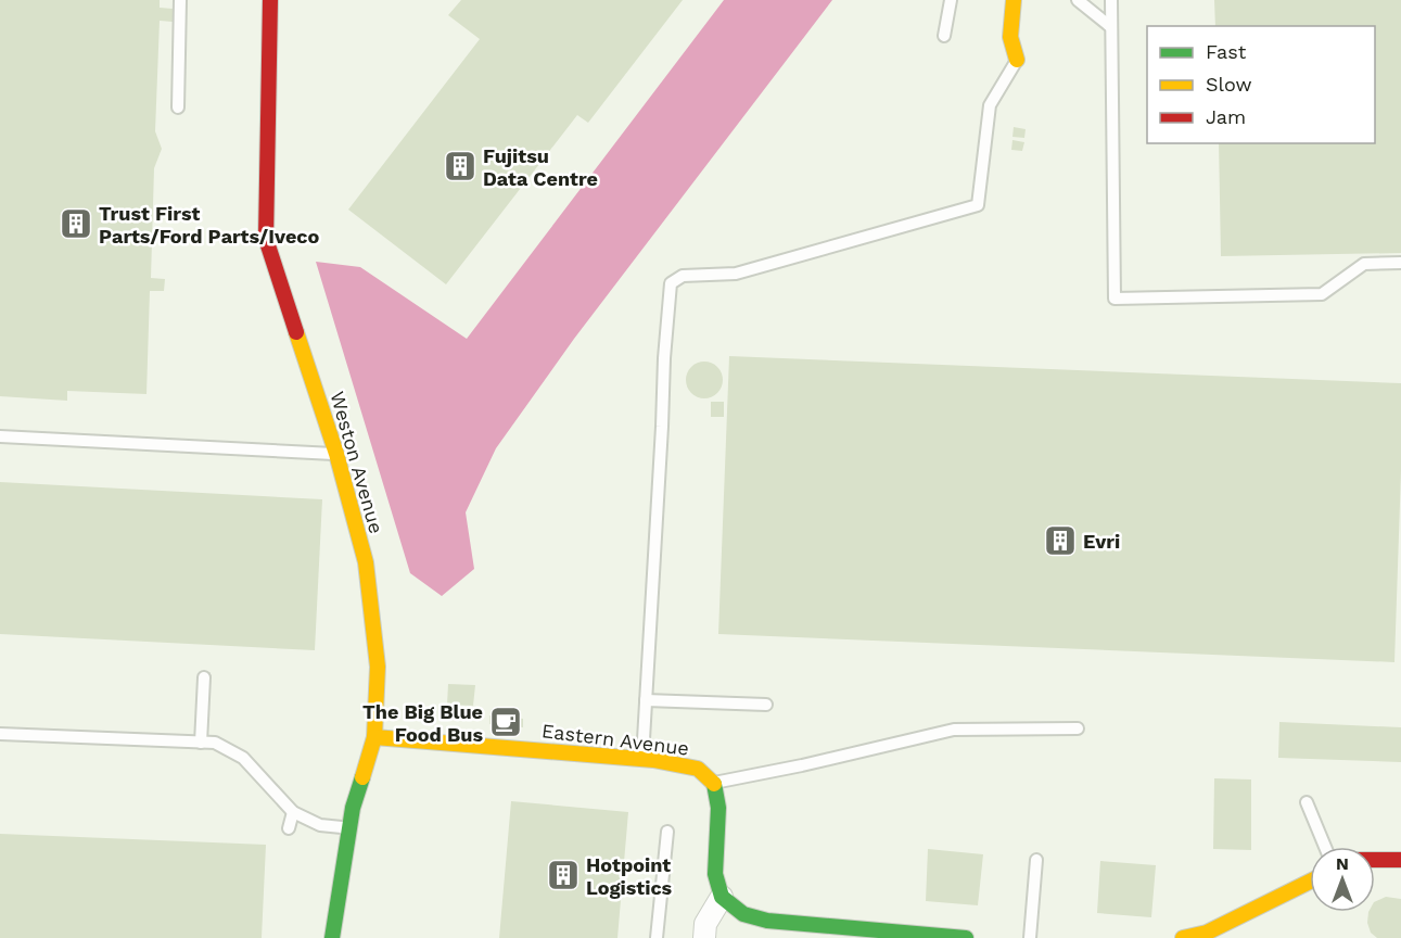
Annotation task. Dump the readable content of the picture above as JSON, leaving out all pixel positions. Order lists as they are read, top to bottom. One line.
{"streets":{"street":["Weston Avenue","Eastern Avenue"]},"crossings":[["Weston Avenue","Eastern Avenue"]],"places":{"building":["Fujitsu Data Centre","Trust First Parts/Ford Parts/Iveco","Evri","Hotpoint Logistics"],"cafe":["The Big Blue Food Bus"]},"legend":["Fast","Slow","Jam"],"north":"top"}
